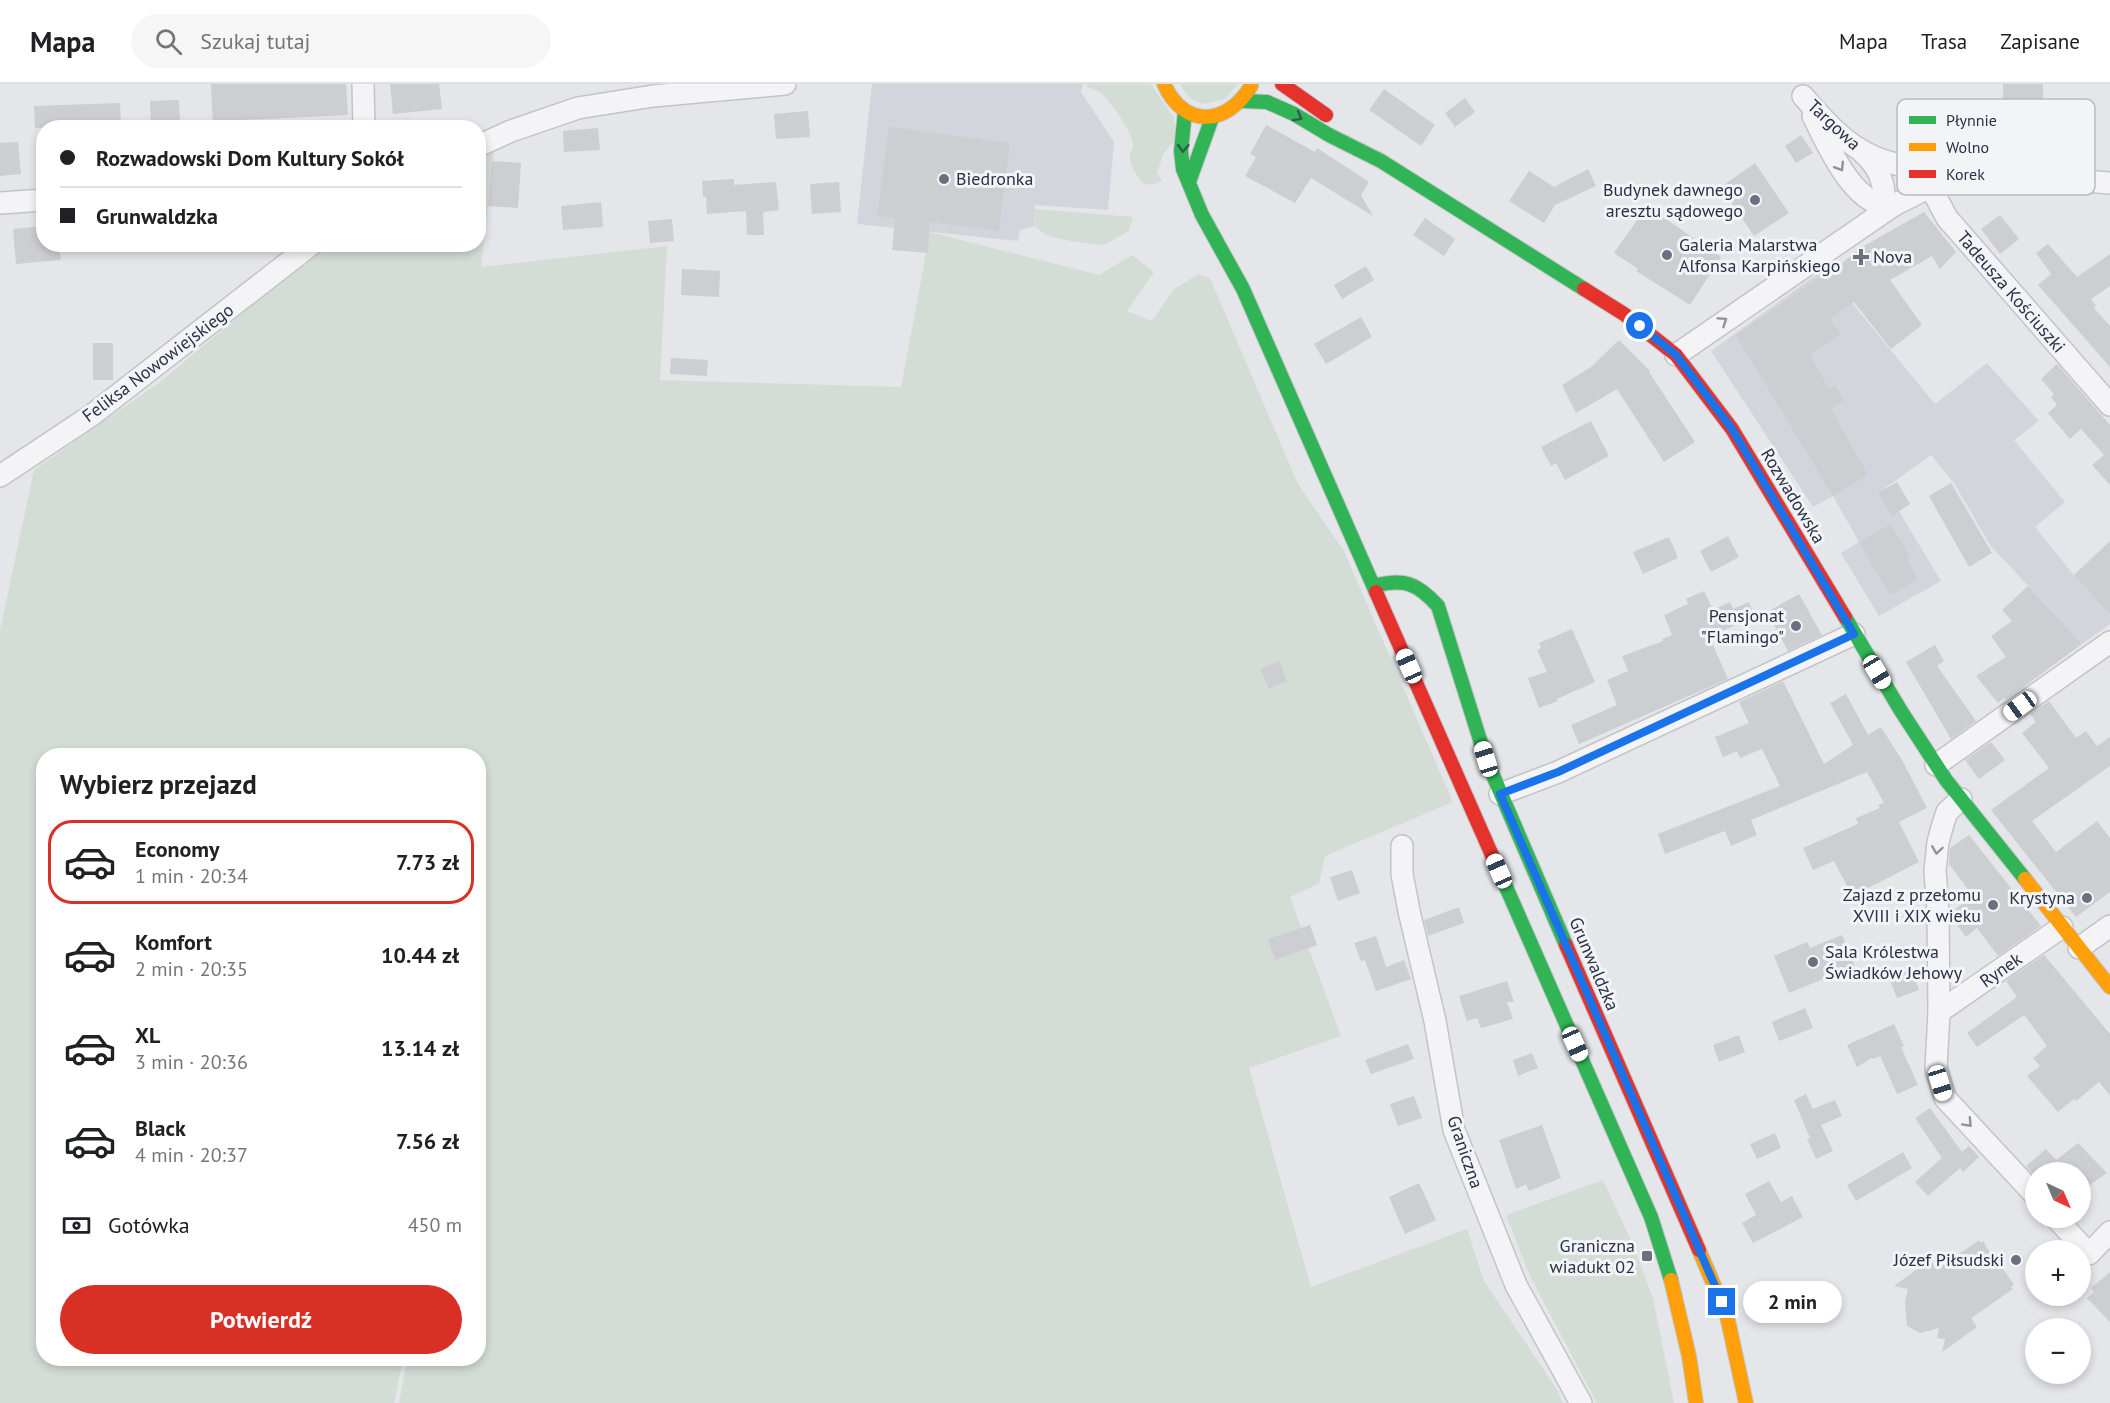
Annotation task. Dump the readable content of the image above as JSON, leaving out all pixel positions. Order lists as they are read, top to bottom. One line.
{"streets":{"street":["Targowa","Tadeusza Kościuszki","Feliksa Nowowiejskiego","Rozwadowska","Grunwaldzka","Rynek","Graniczna"]},"crossings":[["Rozwadowska","Rynek"]],"places":{"other":["Biedronka","Budynek dawnego aresztu sądowego","Galeria Malarstwa Alfonsa Karpińskiego","Pensjonat \"Flamingo\"","Krystyna","Zajazd z przełomu XVIII i XIX wieku","Sala Królestwa Świadków Jehowy","Józef Piłsudski"],"health":["Nova"],"transit":["Graniczna wiadukt 02"]},"legend":["Płynnie","Wolno","Korek"],"north":"bottom right","page":{"header":"Mapa","search":"Szukaj tutaj","nav":["Mapa","Trasa","Zapisane"],"banner":["Rozwadowski Dom Kultury Sokół","Grunwaldzka"],"heading":"Wybierz przejazd","list":[{"name":"Economy","note":"1 min · 20:34","value":"7.73 zł"},{"name":"Komfort","note":"2 min · 20:35","value":"10.44 zł"},{"name":"XL","note":"3 min · 20:36","value":"13.14 zł"},{"name":"Black","note":"4 min · 20:37","value":"7.56 zł"}],"map_buttons":["+","−"],"pay":["Gotówka","450 m"],"buttons":"Potwierdź","bubble":"2 min"}}
